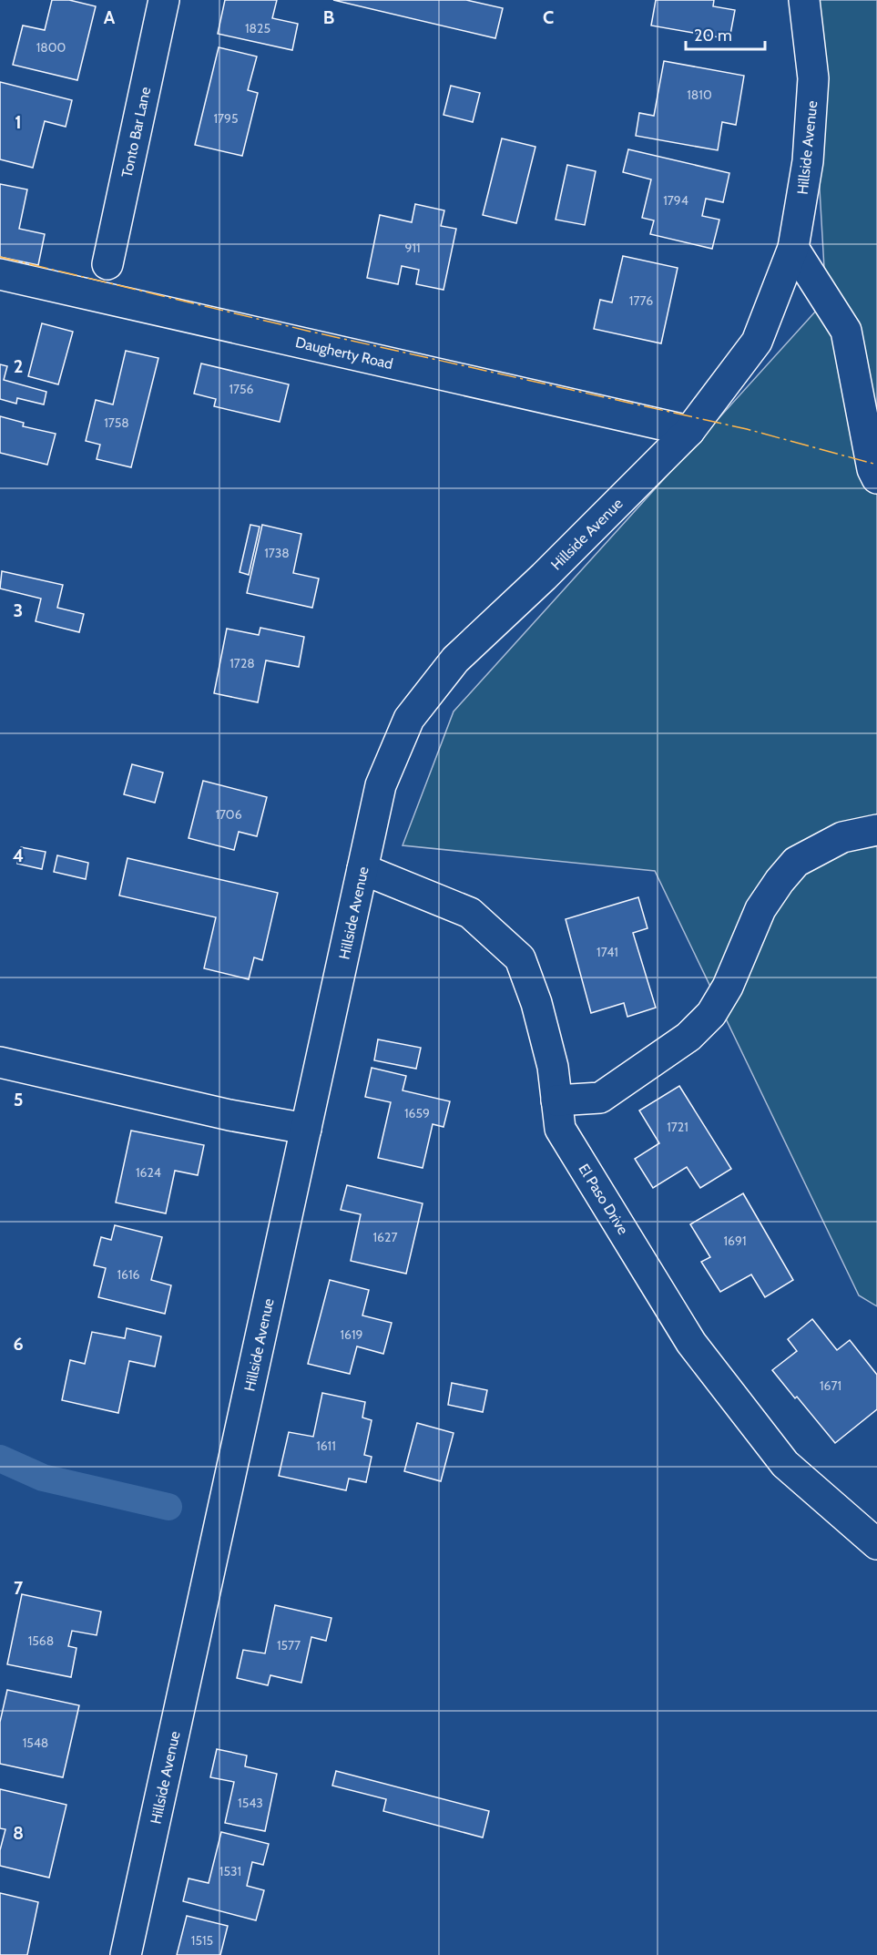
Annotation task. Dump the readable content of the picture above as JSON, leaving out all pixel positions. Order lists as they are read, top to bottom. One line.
{"streets":{"street":["Tonto Bar Lane","Hillside Avenue","Daugherty Road","El Paso Drive"]},"crossings":[["Hillside Avenue","Daugherty Road"],["Hillside Avenue","El Paso Drive"]],"house_numbers":["1825","1800","1810","1795","1794","911","1776","1756","1758","1738","1728","1706","1741","1659","1721","1624","1627","1691","1616","1619","1671","1611","1568","1577","1548","1543","1531","1515"],"scale_bar":"20 m","grid":{"columns":["A","B","C"],"rows":["1","2","3","4","5","6","7","8"]}}
